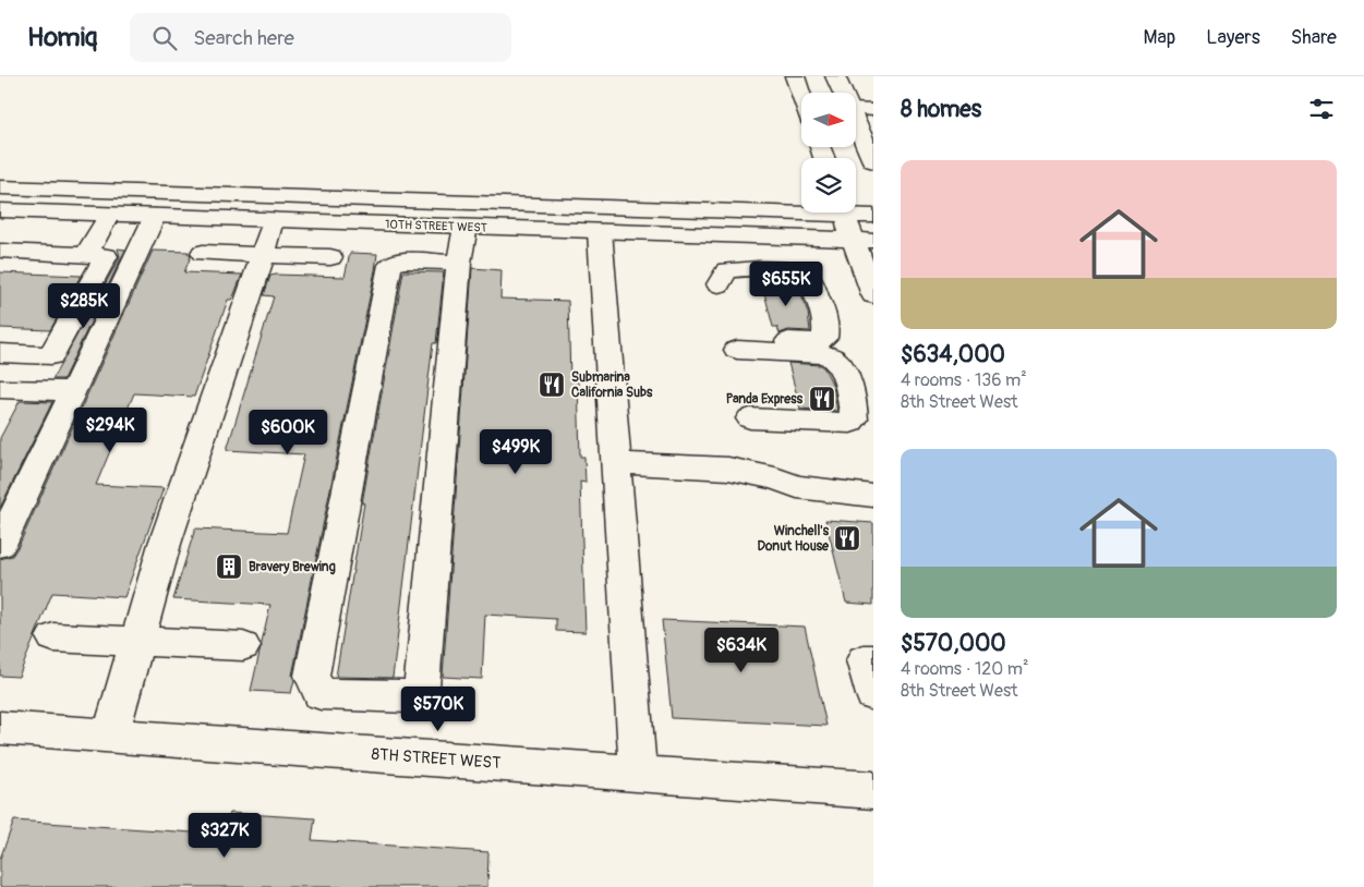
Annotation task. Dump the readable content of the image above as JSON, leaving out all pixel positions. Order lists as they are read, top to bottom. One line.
{"streets":{"main road":["10TH STREET WEST","8TH STREET WEST"]},"places":{"restaurant":["Submarina California Subs","Panda Express","Winchell's Donut House"],"building":["Bravery Brewing"]},"north":"right","page":{"header":"Homiq","search":"Search here","nav":["Map","Layers","Share"],"heading":"8 homes","list":[{"name":"$634,000","note":"4 rooms · 136 m² · 8th Street West"},{"name":"$570,000","note":"4 rooms · 120 m² · 8th Street West"}],"price":["$655K","$285K","$294K","$600K","$499K","$634K","$570K","$327K"]}}
